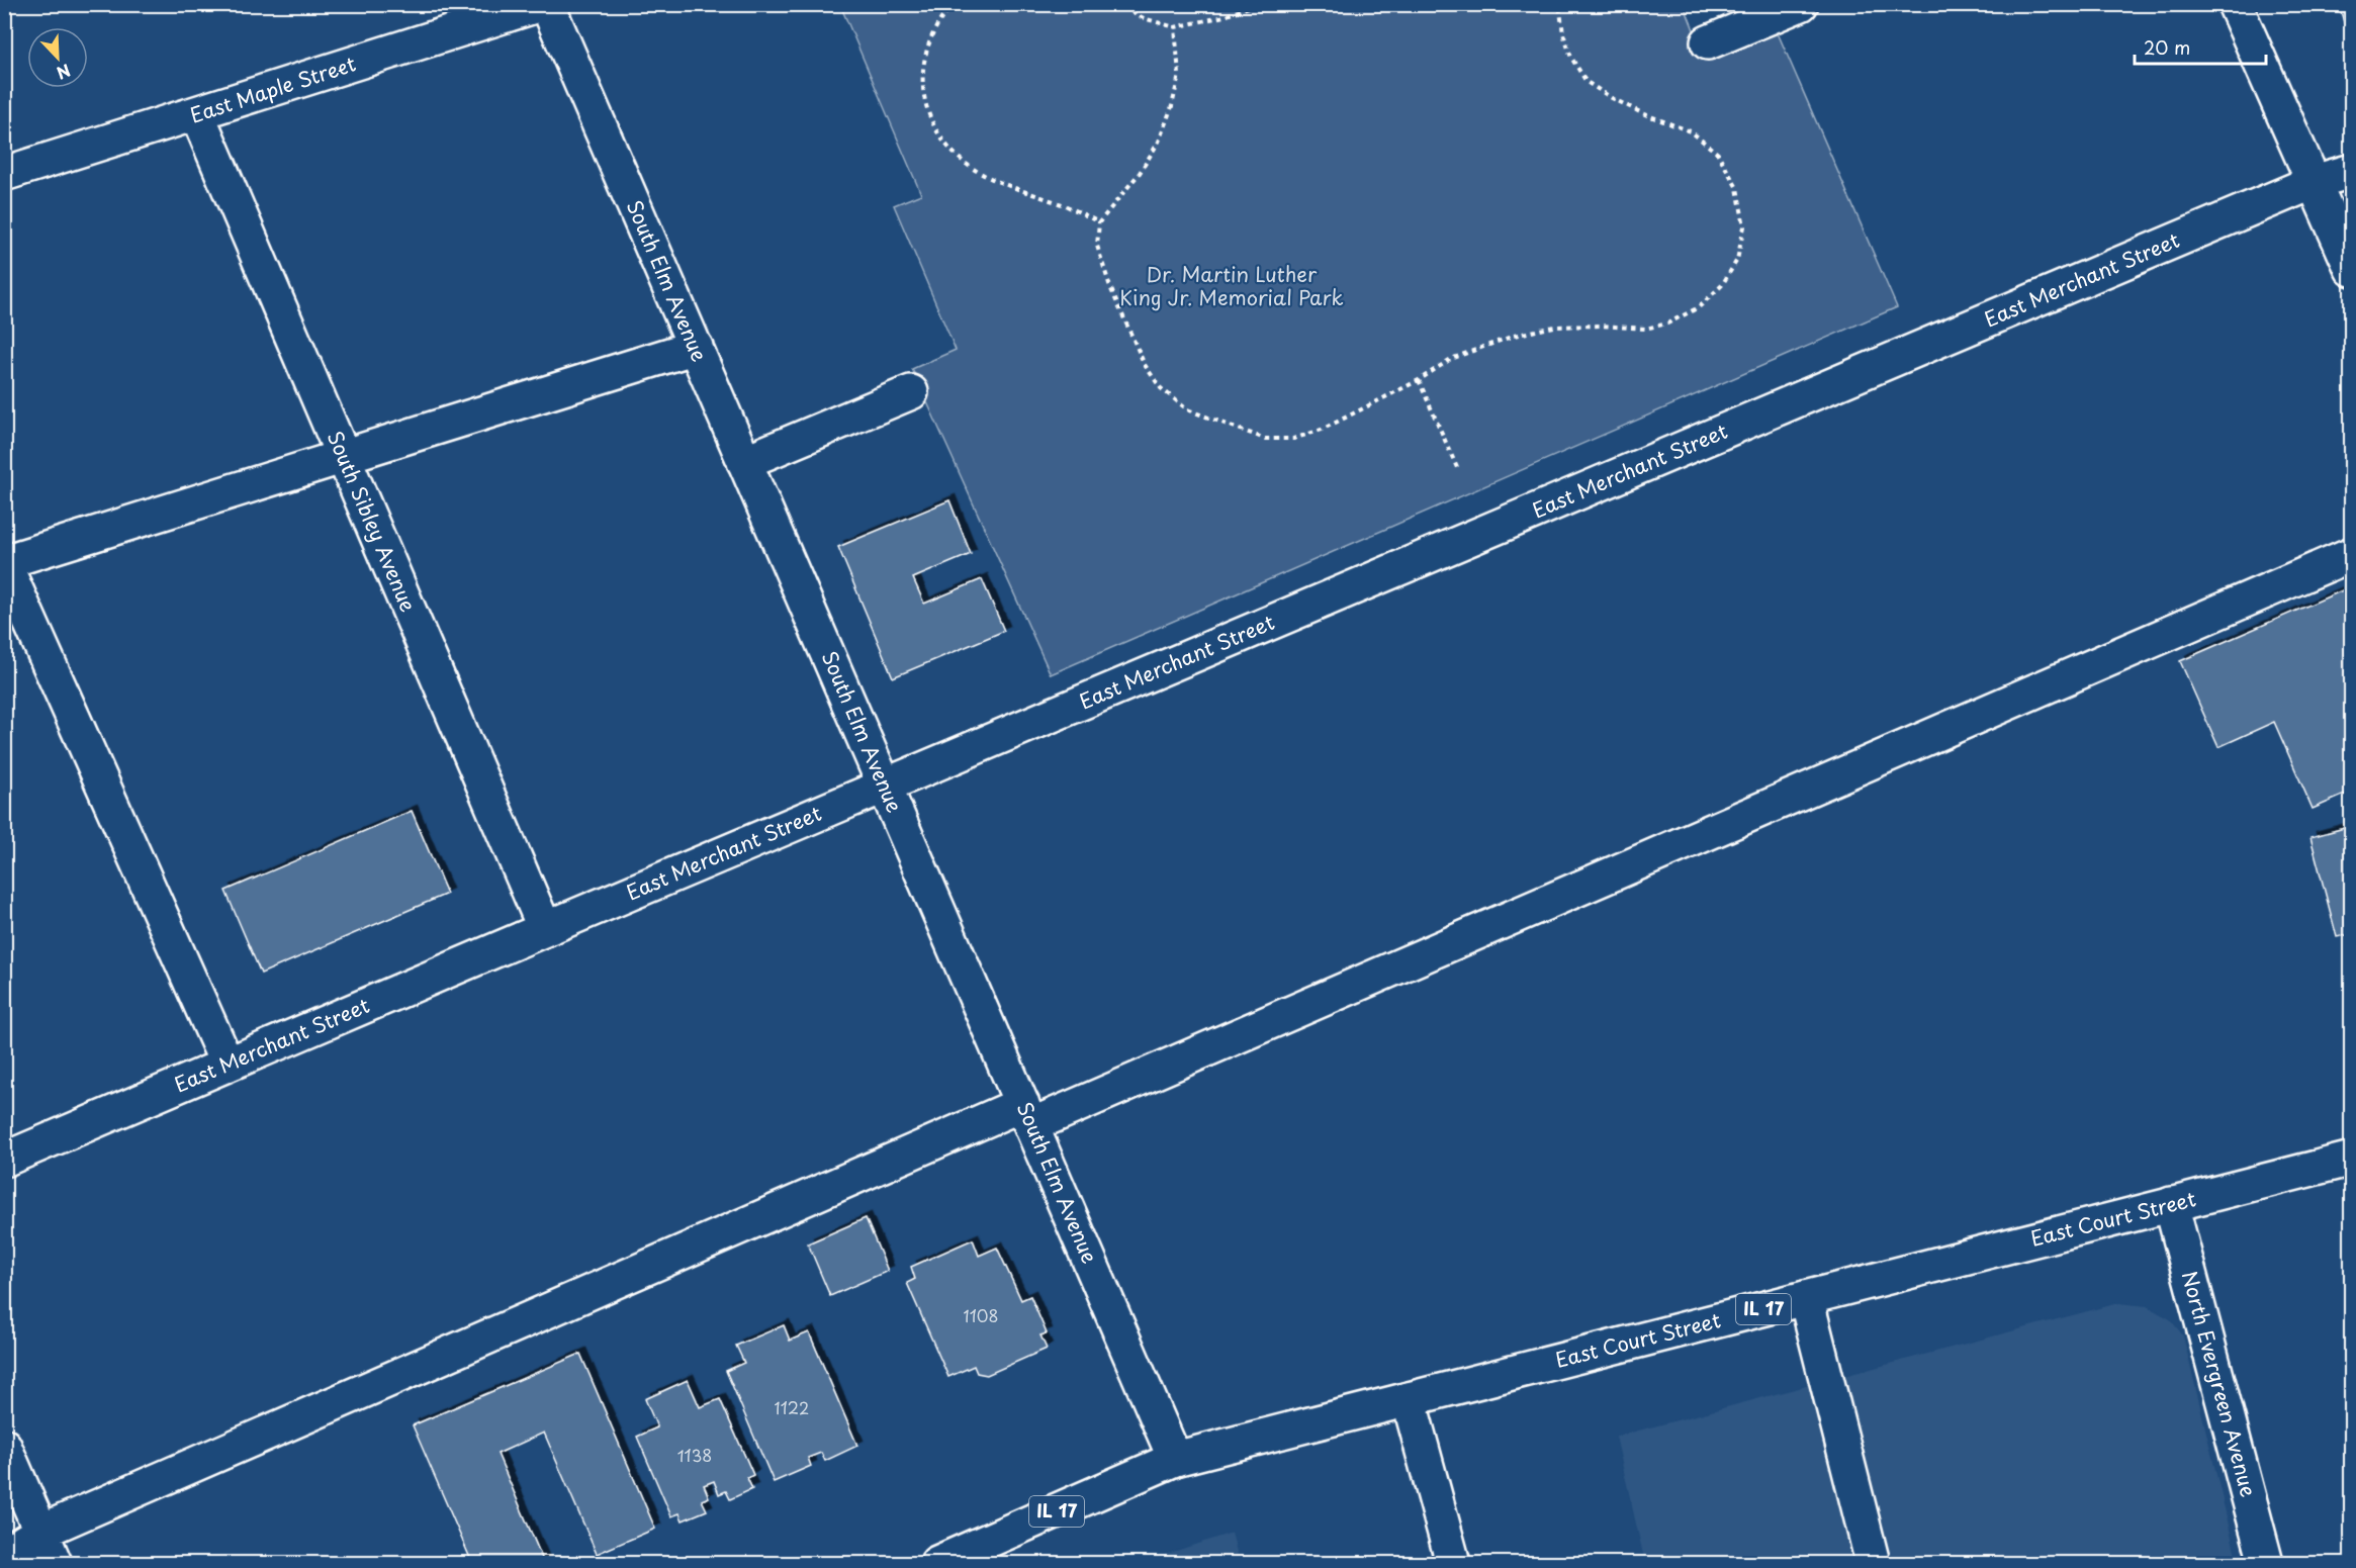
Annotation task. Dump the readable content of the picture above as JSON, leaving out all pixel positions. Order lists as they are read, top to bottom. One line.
{"streets":{"street":["East Maple Street","East Merchant Street","South Elm Avenue","South Sibley Avenue","East Court Street","IL 17","North Evergreen Avenue"]},"crossings":[["East Maple Street","South Sibley Avenue"],["East Merchant Street","South Elm Avenue"],["East Merchant Street","South Sibley Avenue"],["South Elm Avenue","East Court Street"],["East Court Street","North Evergreen Avenue"]],"parks":["Dr. Martin Luther King Jr. Memorial Park"],"house_numbers":["1108","1122","1138"],"scale_bar":"20 m","north":"bottom right"}
